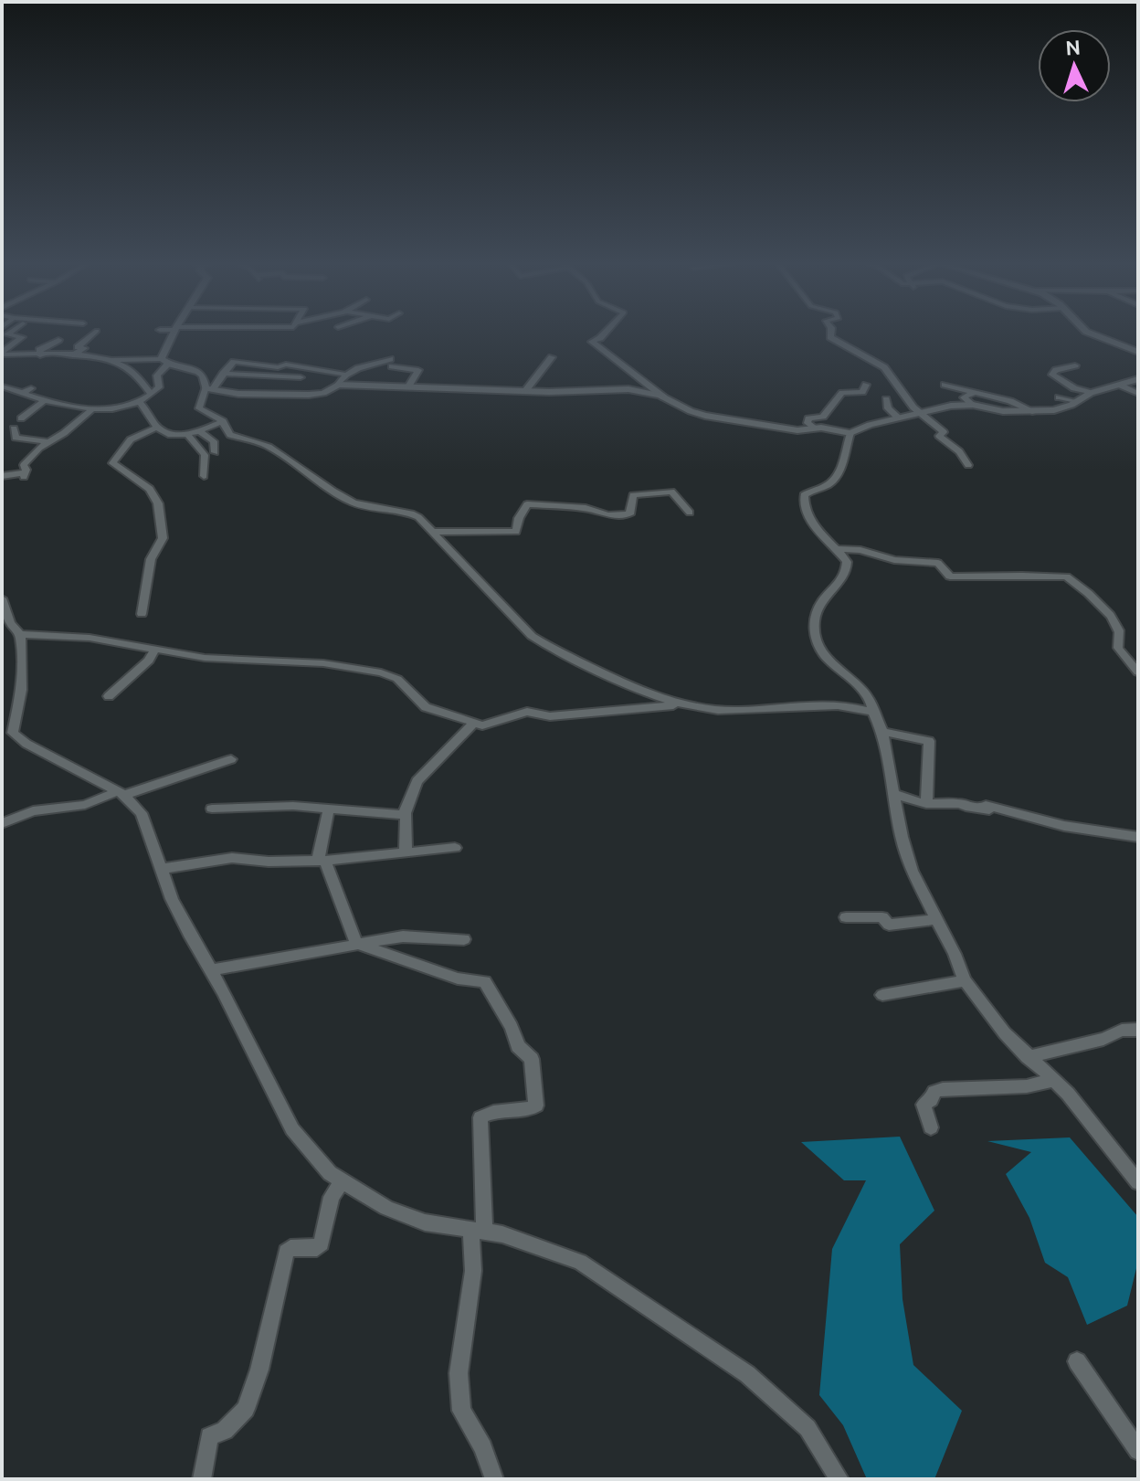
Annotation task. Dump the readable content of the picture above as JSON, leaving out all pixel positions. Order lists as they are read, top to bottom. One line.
{"north":"top"}
